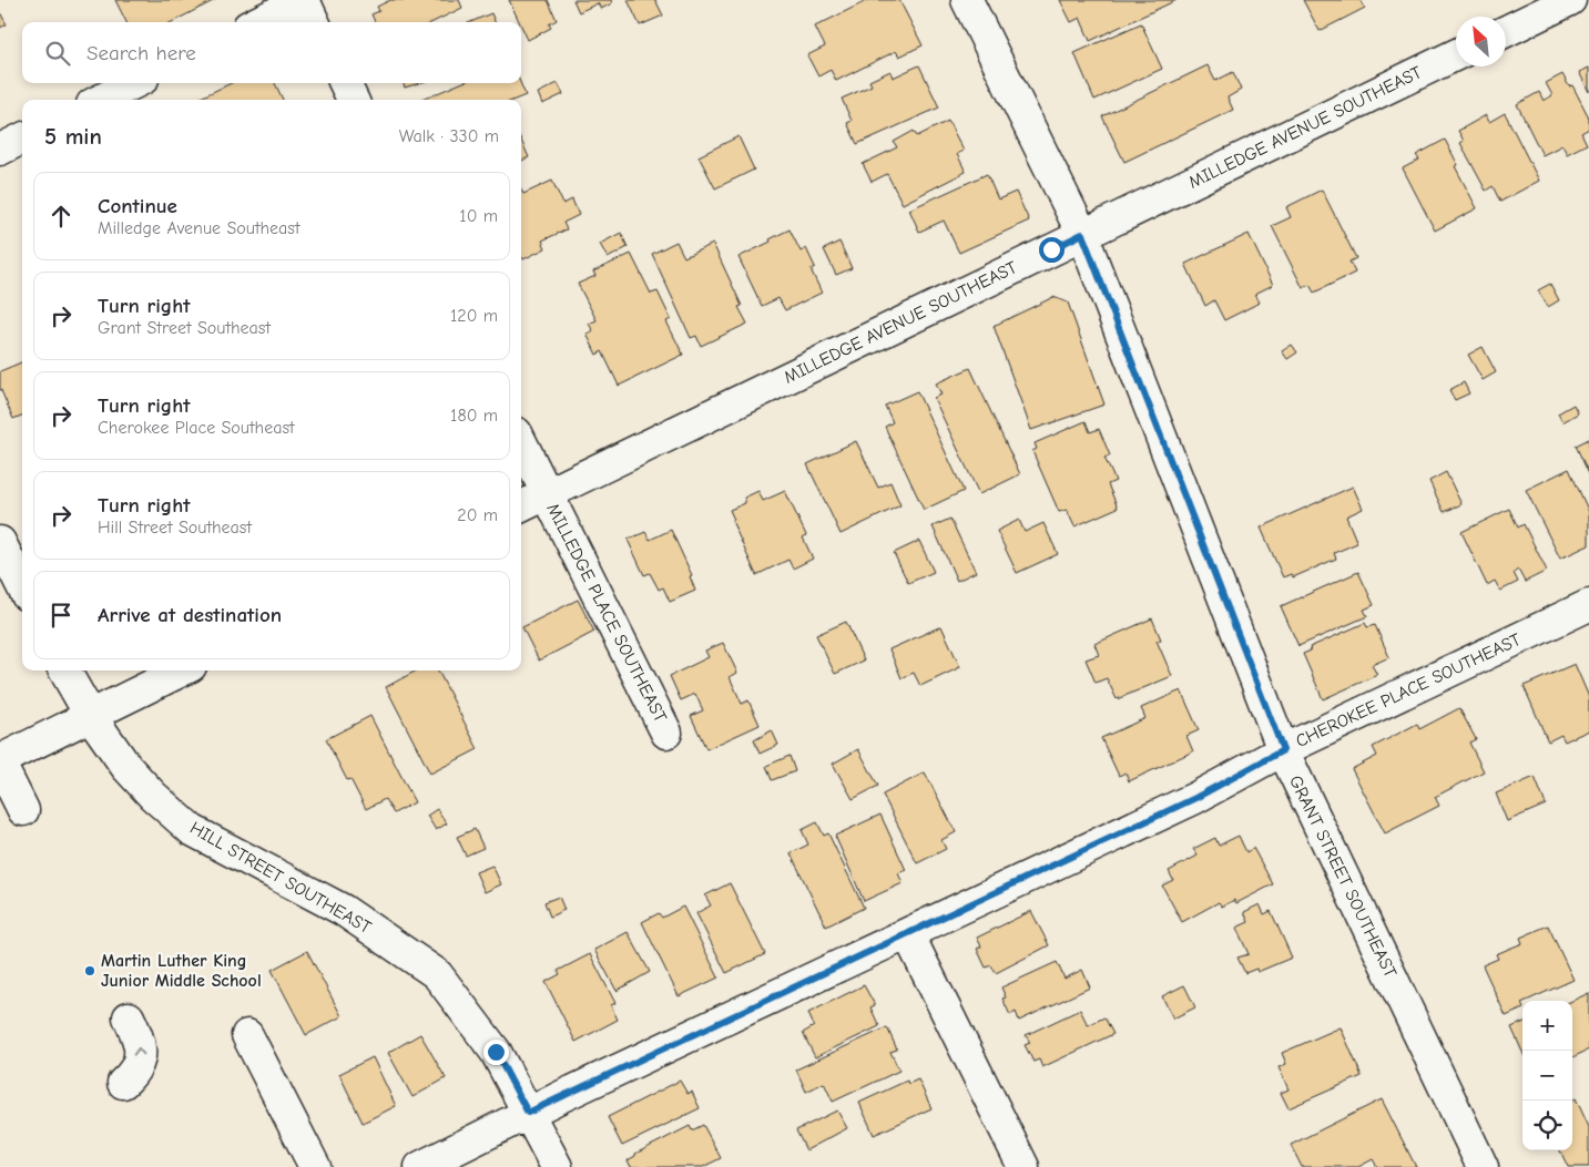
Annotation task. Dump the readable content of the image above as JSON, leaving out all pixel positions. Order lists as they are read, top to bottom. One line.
{"streets":{"street":["MILLEDGE AVENUE SOUTHEAST","MILLEDGE PLACE SOUTHEAST","CHEROKEE PLACE SOUTHEAST","GRANT STREET SOUTHEAST","HILL STREET SOUTHEAST"]},"crossings":[["MILLEDGE AVENUE SOUTHEAST","MILLEDGE PLACE SOUTHEAST"],["MILLEDGE AVENUE SOUTHEAST","GRANT STREET SOUTHEAST"],["CHEROKEE PLACE SOUTHEAST","GRANT STREET SOUTHEAST"],["CHEROKEE PLACE SOUTHEAST","HILL STREET SOUTHEAST"]],"places":["Martin Luther King Junior Middle School"],"north":"top left","page":{"search":"Search here","heading":["5 min","Walk · 330 m"],"list":[["Continue","Milledge Avenue Southeast","10 m"],["Turn right","Grant Street Southeast","120 m"],["Turn right","Cherokee Place Southeast","180 m"],["Turn right","Hill Street Southeast","20 m"],"Arrive at destination"],"map_buttons":["+","−"]}}
